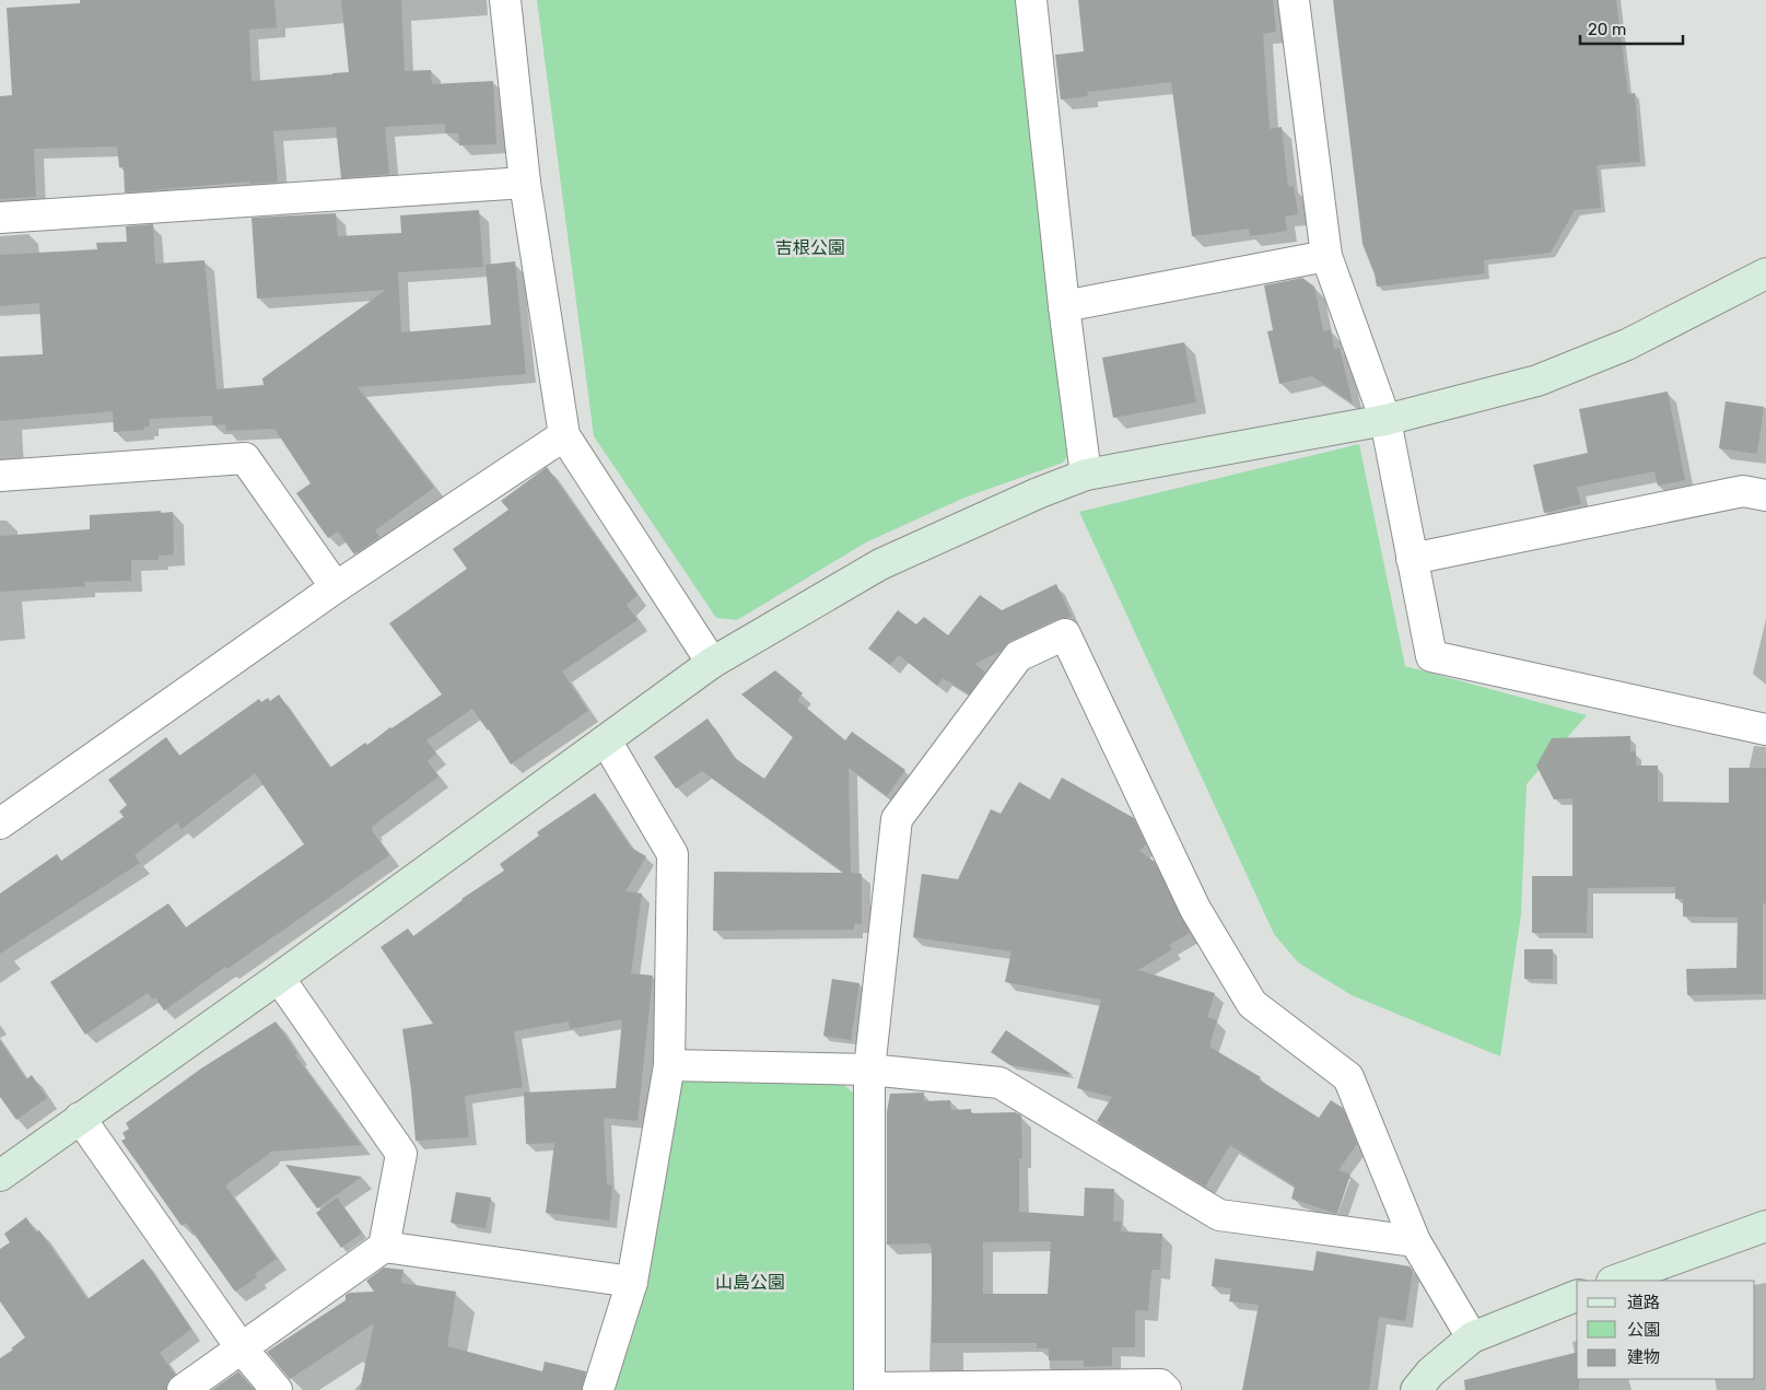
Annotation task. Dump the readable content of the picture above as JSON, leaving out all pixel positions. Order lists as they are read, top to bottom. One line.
{"parks":["吉根公園","山島公園"],"legend":["道路","公園","建物"],"scale_bar":"20 m"}
